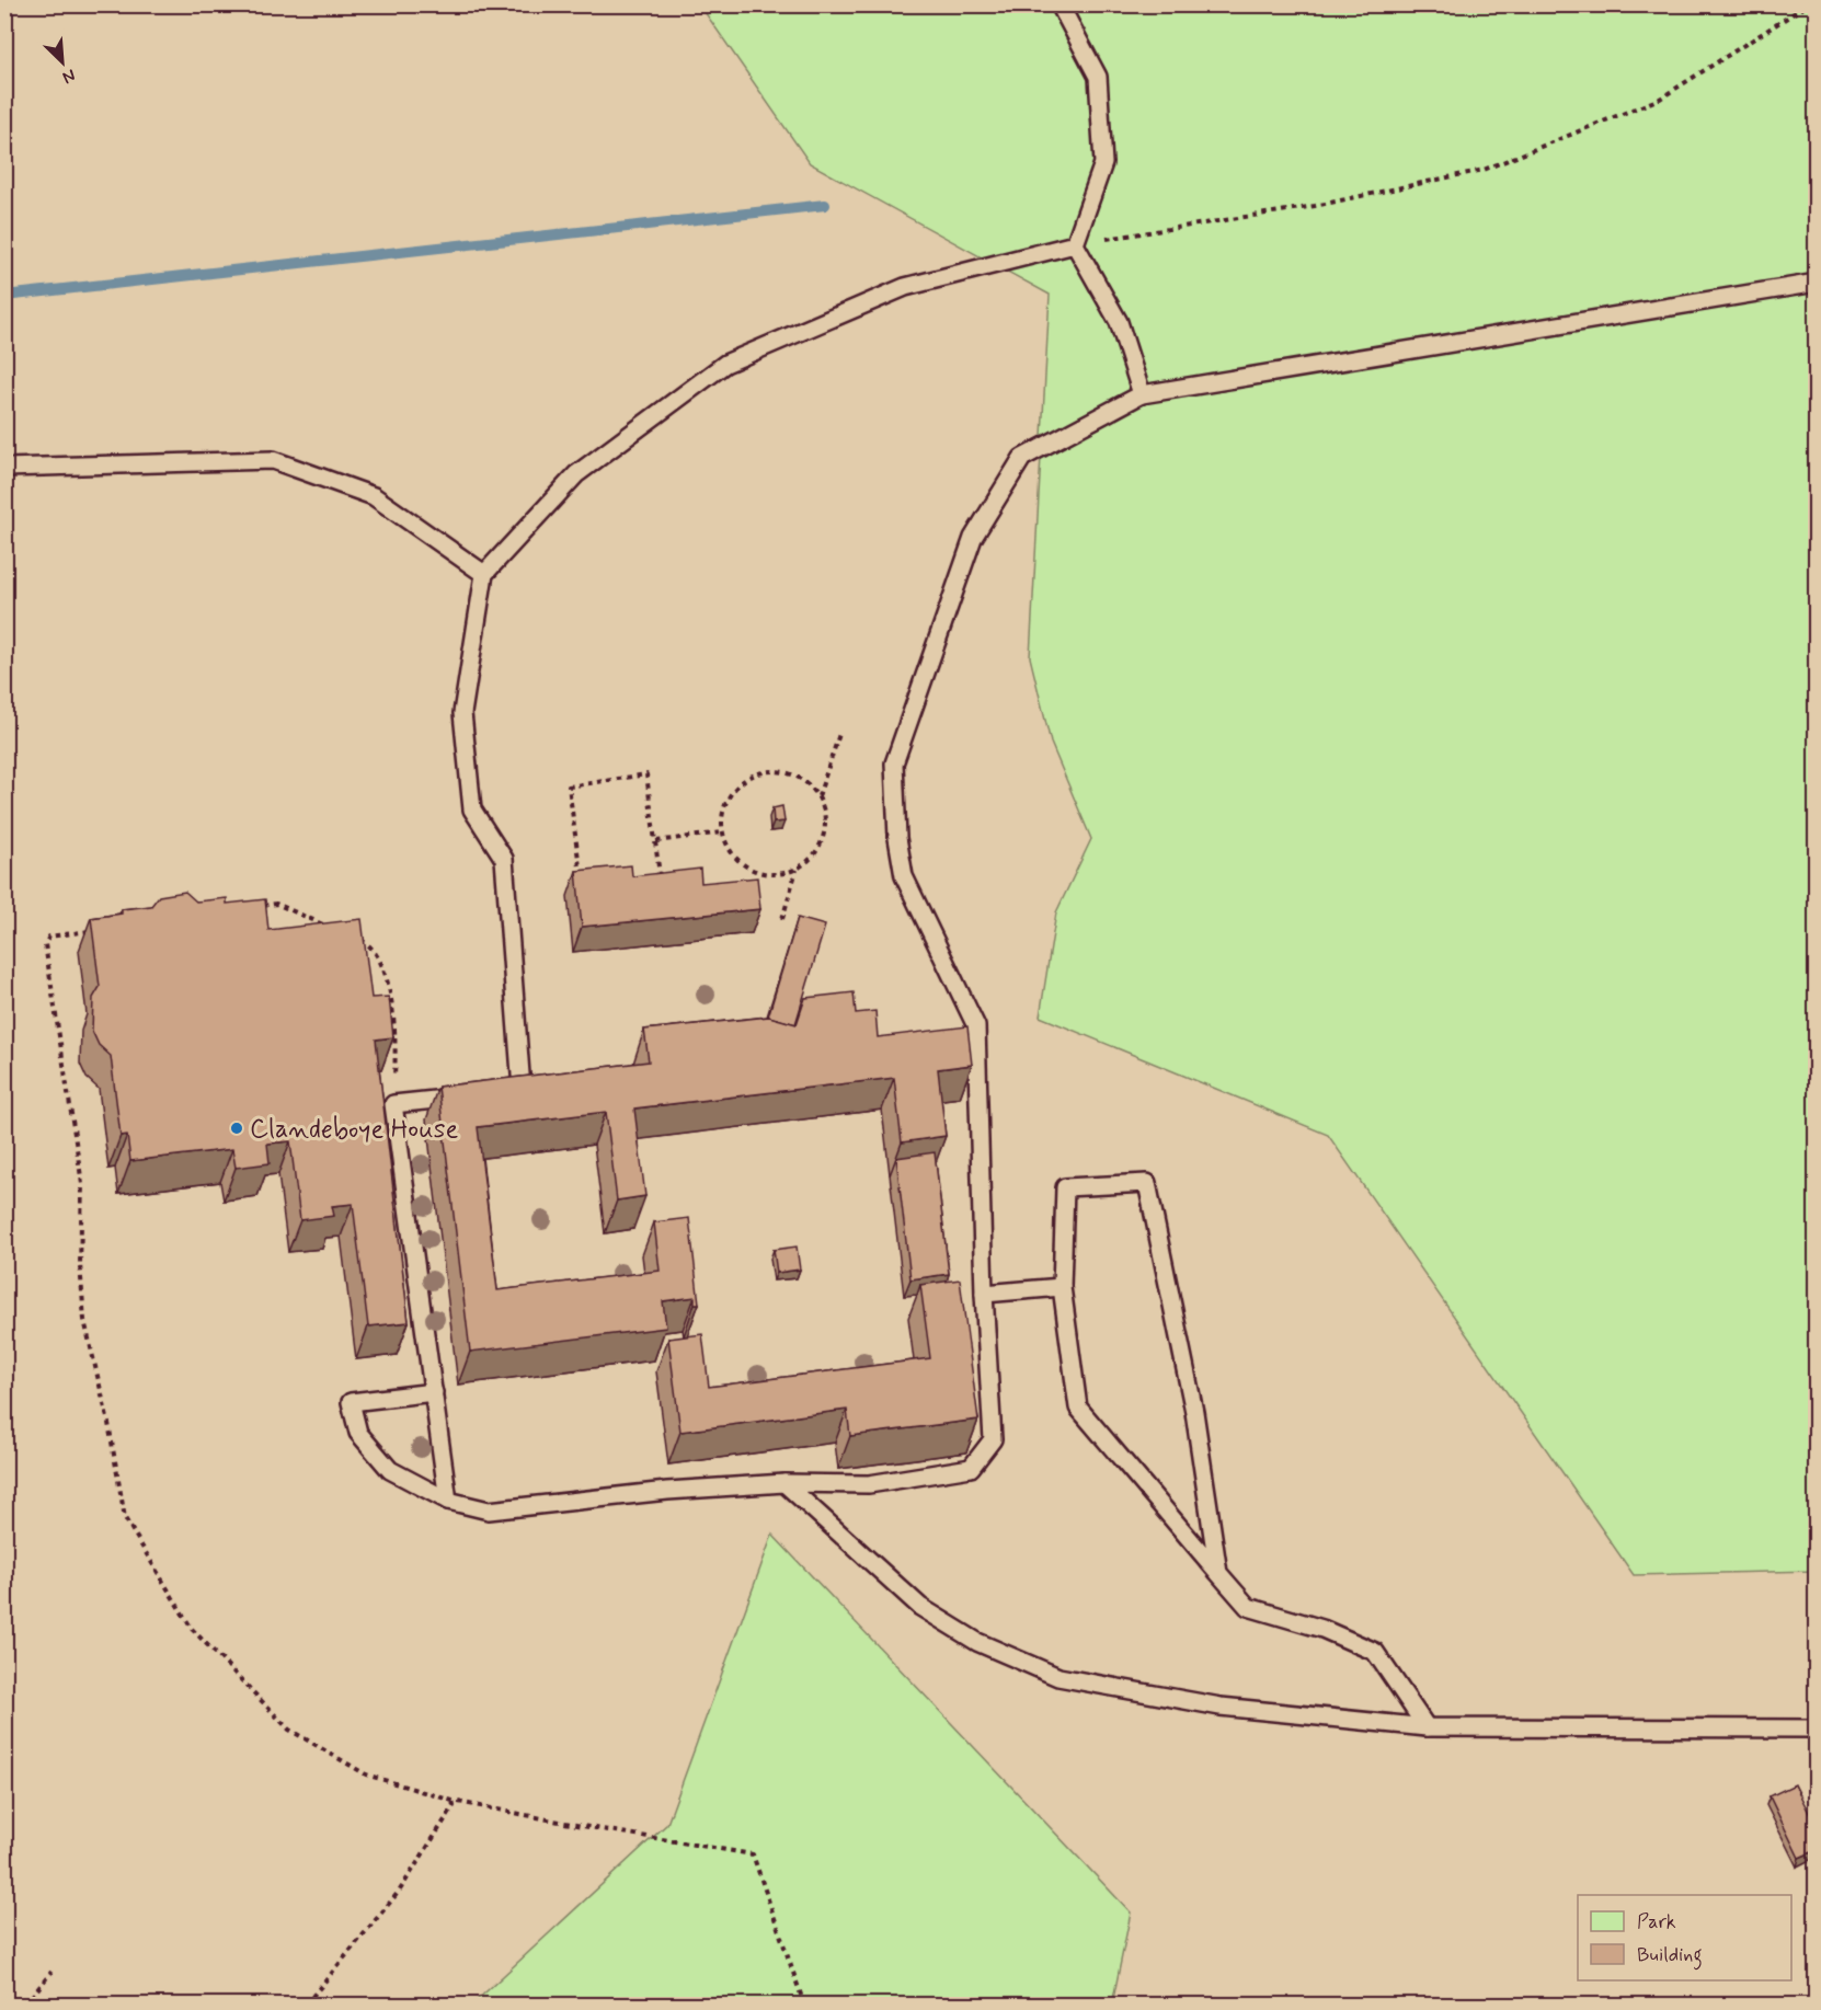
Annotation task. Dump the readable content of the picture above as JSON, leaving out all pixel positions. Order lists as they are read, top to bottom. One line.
{"places":["Clandeboye House"],"legend":["Park","Building"],"north":"bottom right"}
